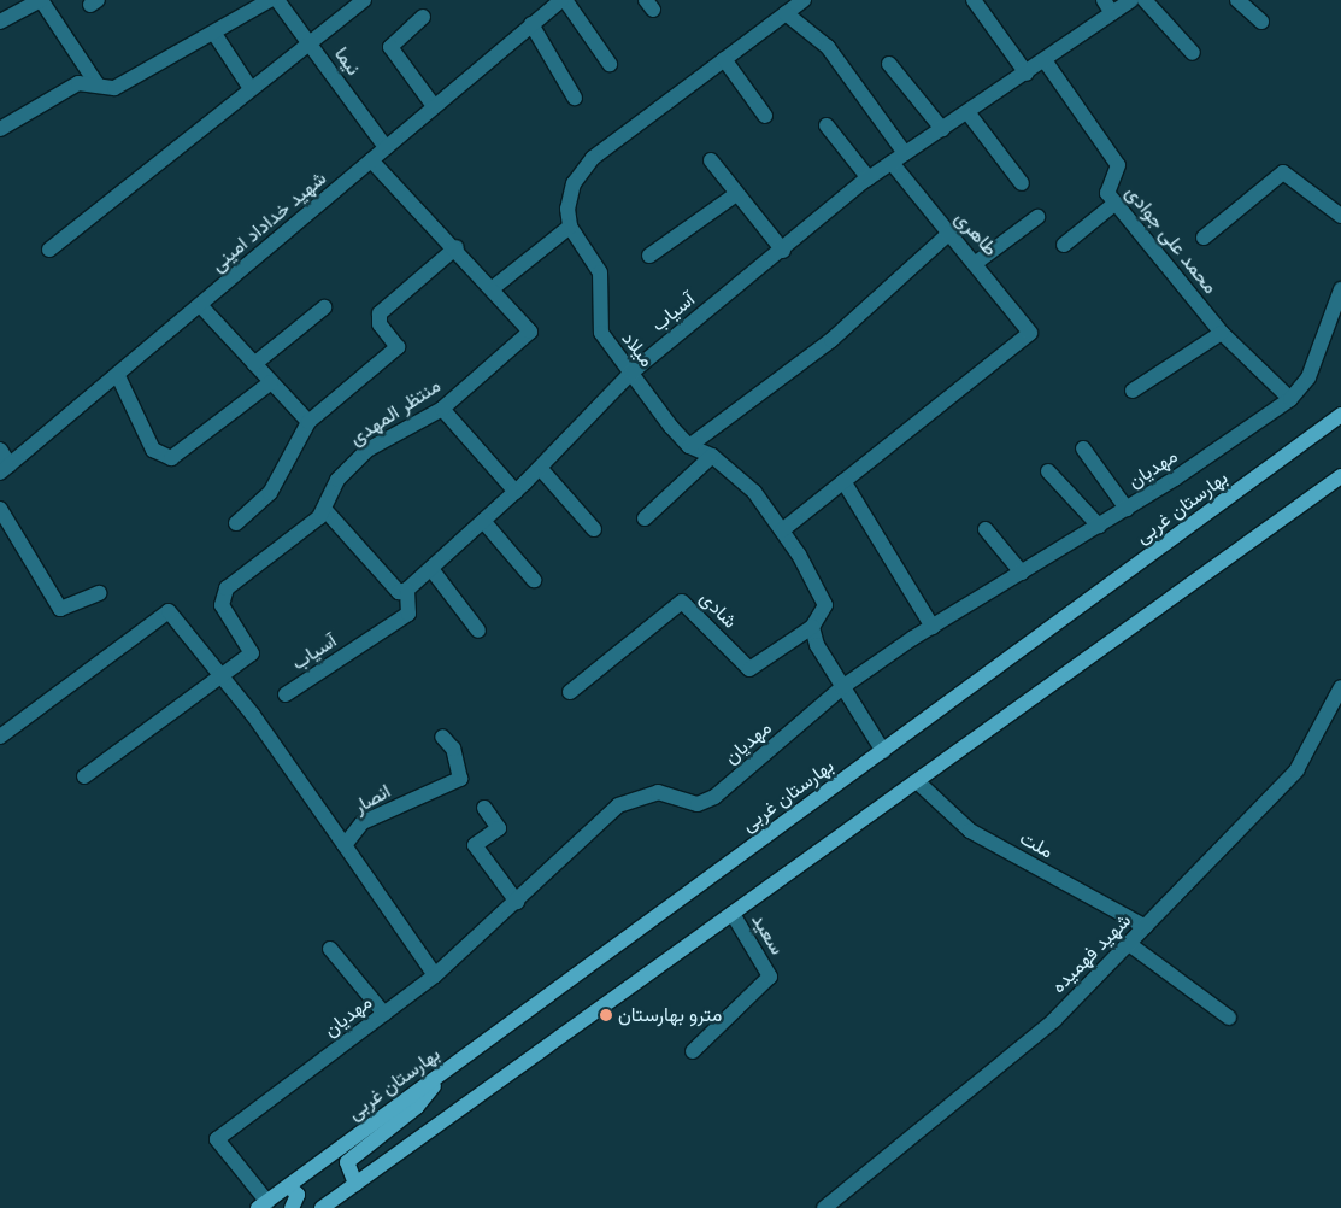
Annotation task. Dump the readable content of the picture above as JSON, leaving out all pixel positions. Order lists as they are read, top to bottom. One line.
{"streets":{"main road":["بهارستان غربی"],"street":["نیما","شهید خداداد امینی","طاهری","محمد علی جوادی","آسیاب","میلاد","منتظر المهدی","مهدیان","شادی","انصار","ملت","سعید","شهید فهمیده"]},"crossings":[["نیما","شهید خداداد امینی"],["شهید خداداد امینی","منتظر المهدی"],["طاهری","آسیاب"],["محمد علی جوادی","آسیاب"],["محمد علی جوادی","مهدیان"],["آسیاب","میلاد"],["میلاد","شادی"],["مهدیان","بهارستان غربی"],["ملت","شهید فهمیده"]],"places":["مترو بهارستان"]}
